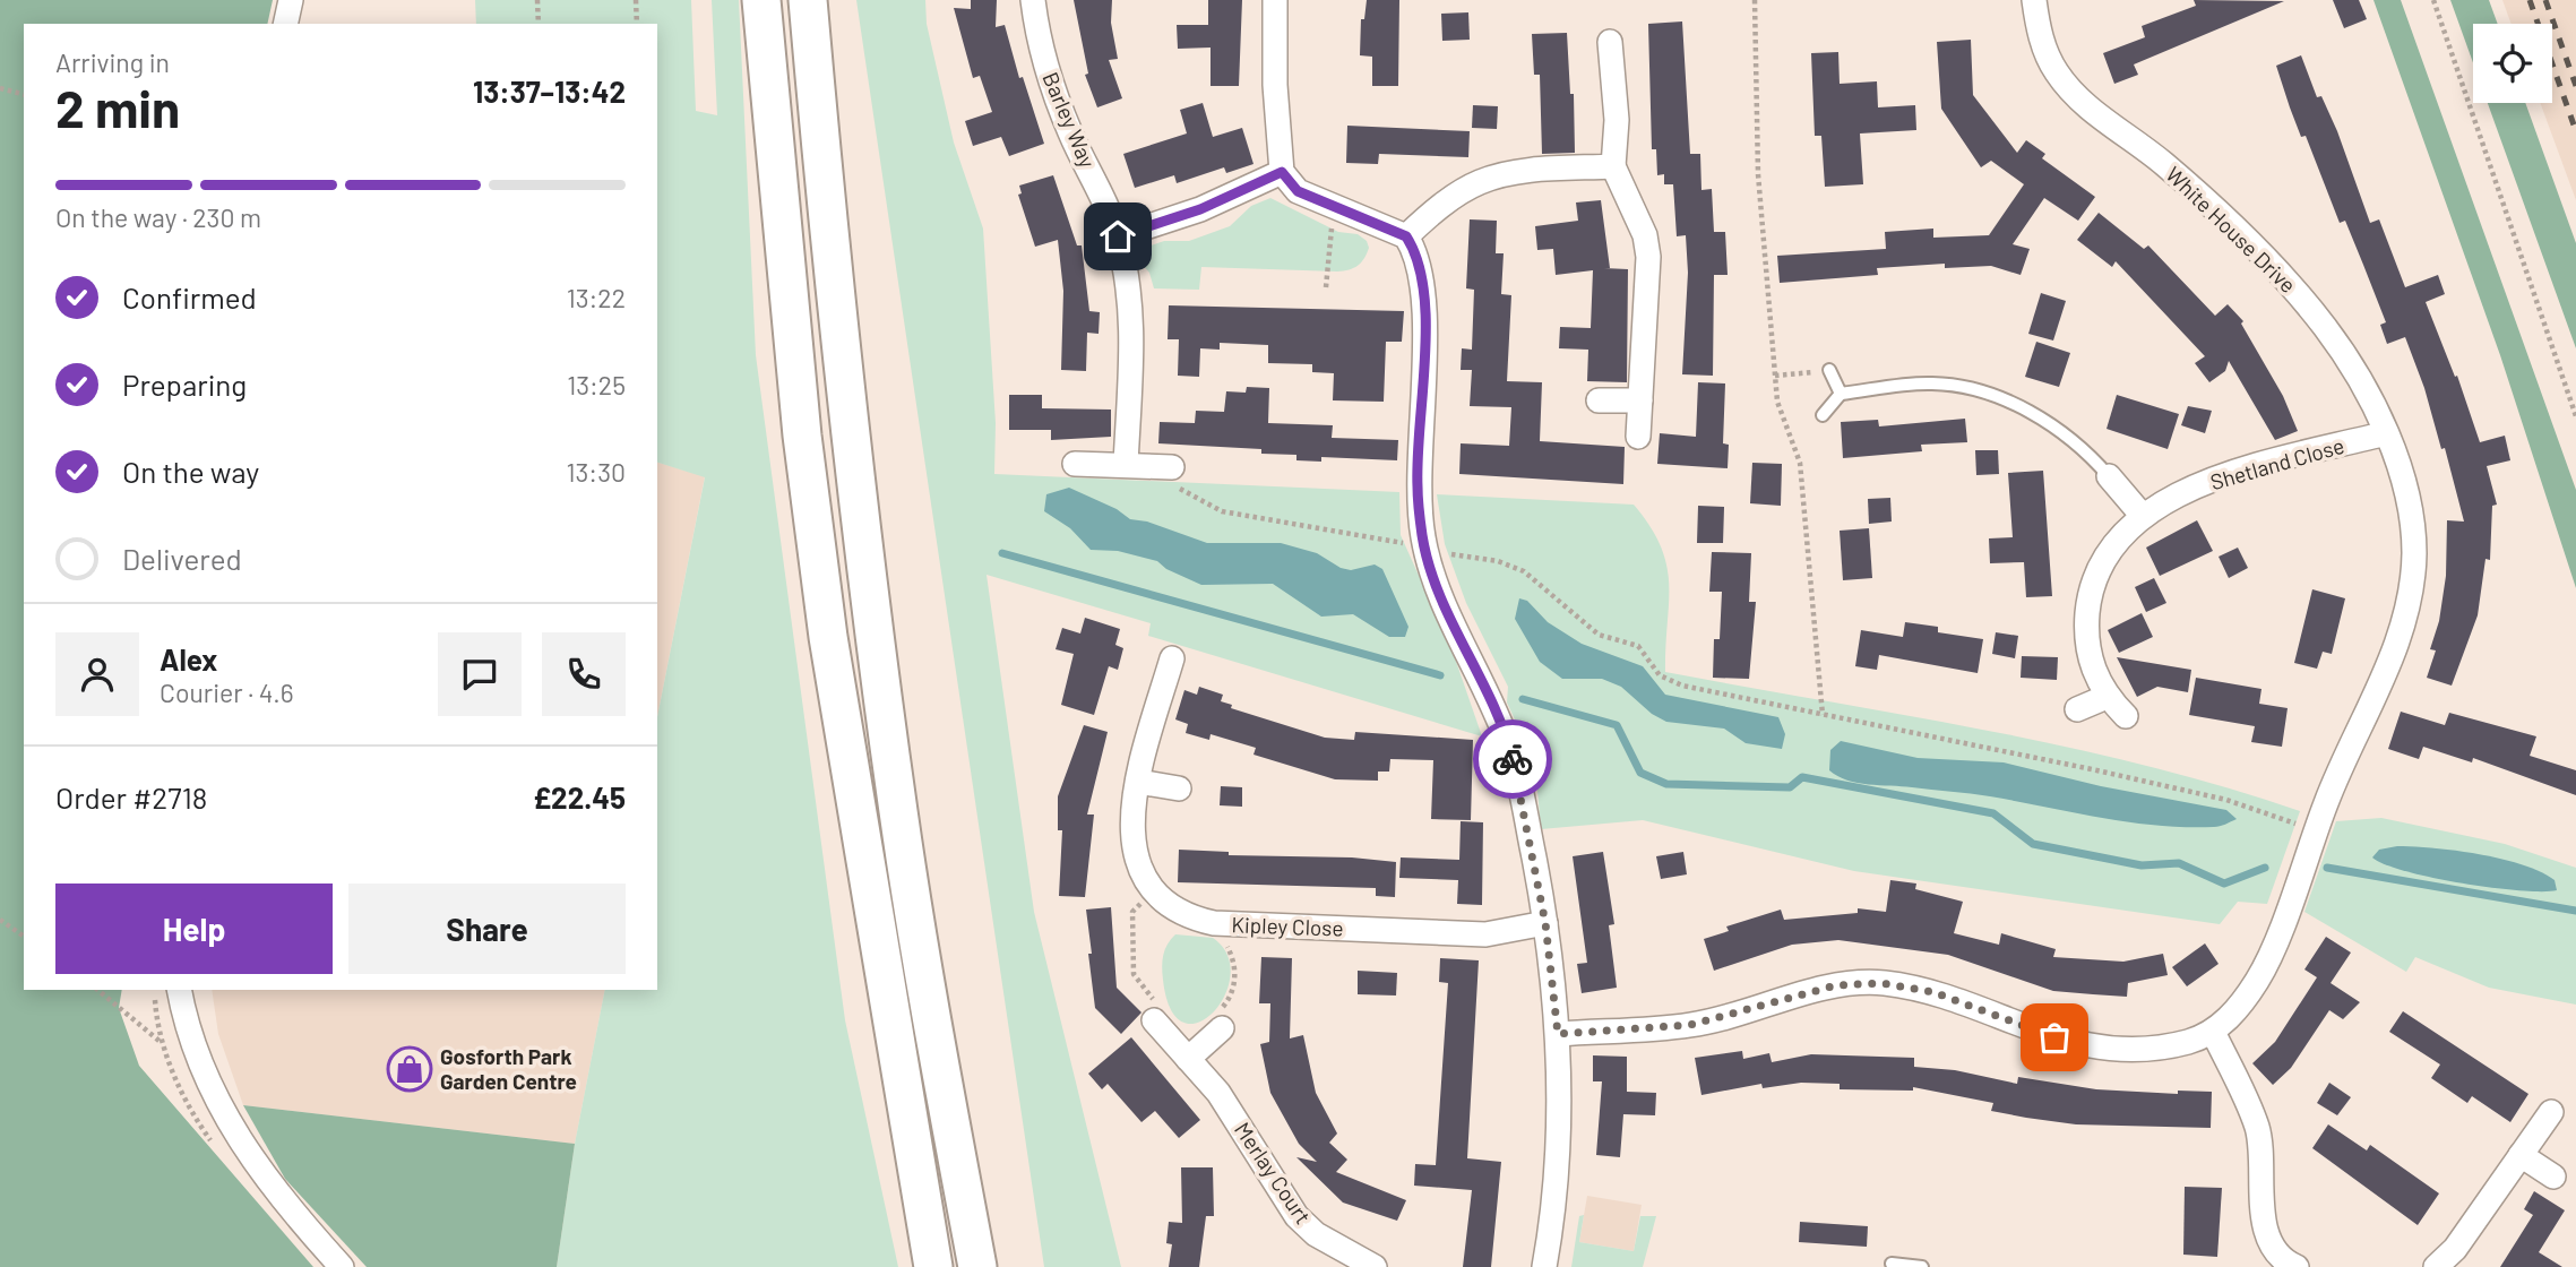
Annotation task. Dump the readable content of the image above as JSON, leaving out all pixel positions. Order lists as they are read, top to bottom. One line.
{"streets":{"street":["Barley Way","White House Drive","Shetland Close","Kipley Close","Merlay Court"]},"crossings":[["White House Drive","Shetland Close"]],"places":{"shop":["Gosforth Park Garden Centre"]},"page":{"heading":["2 min","Arriving in","13:37–13:42"],"panel":["Alex","Courier · 4.6","Order #2718","£22.45"],"bar":"On the way · 230 m","list":[["Confirmed","13:22"],["Preparing","13:25"],["On the way","13:30"],"Delivered"],"buttons":["Help","Share"]}}
